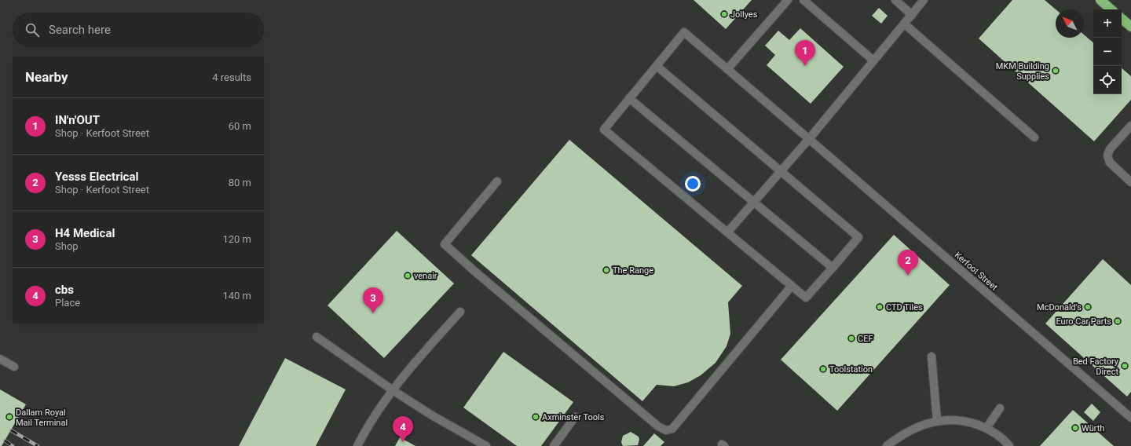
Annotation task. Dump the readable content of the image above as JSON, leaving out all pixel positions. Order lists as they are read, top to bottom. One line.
{"streets":{"street":["Kerfoot Street"]},"places":["Jollyes","MKM Building Supplies","The Range","venair","CTD Tiles","McDonald's","Euro Car Parts","CEF","Bed Factory Direct","Toolstation","Dallam Royal Mail Terminal","Axminster Tools","Würth"],"north":"top left","page":{"map_buttons":["+","−"],"search":"Search here","pins":["1","2","3","4"],"heading":["Nearby","4 results"],"list":[{"mark":"1","name":"IN'n'OUT","note":"Shop · Kerfoot Street","value":"60 m"},{"mark":"2","name":"Yesss Electrical","note":"Shop · Kerfoot Street","value":"80 m"},{"mark":"3","name":"H4 Medical","note":"Shop","value":"120 m"},{"mark":"4","name":"cbs","note":"Place","value":"140 m"}]}}
